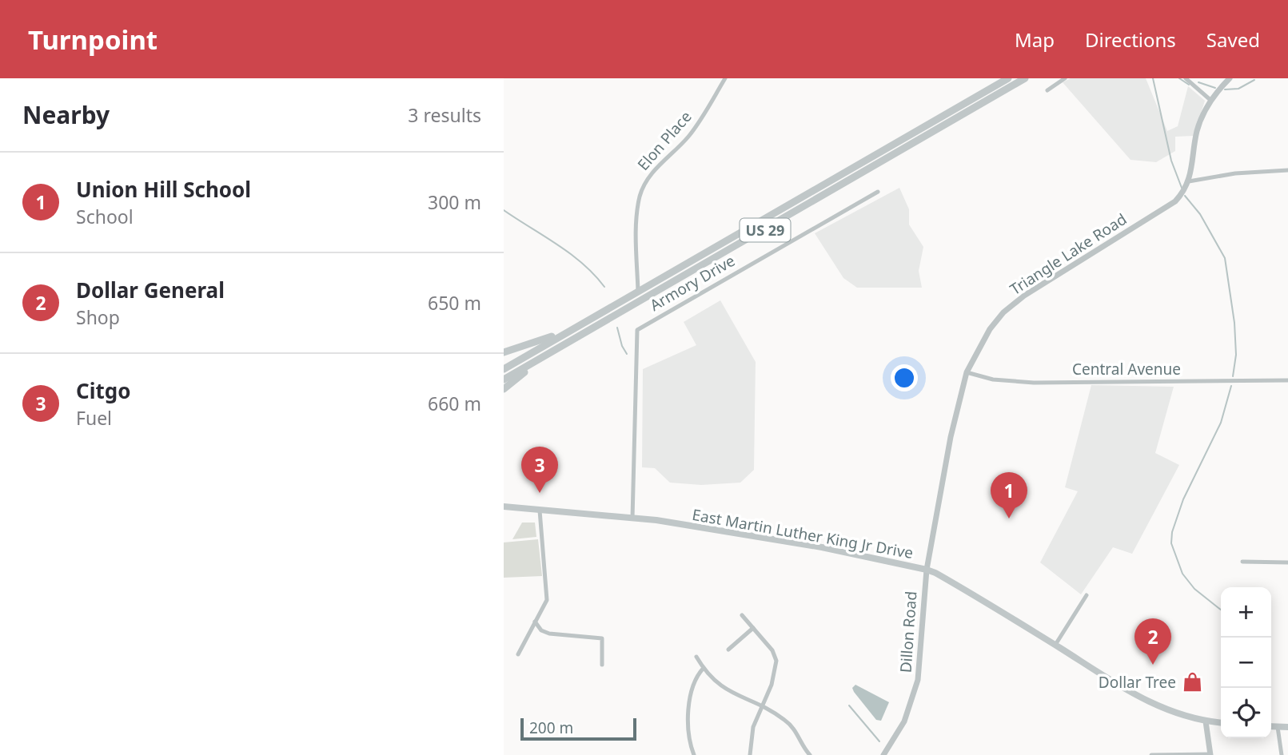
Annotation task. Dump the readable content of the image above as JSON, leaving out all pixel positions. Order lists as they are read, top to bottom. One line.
{"streets":{"highway":["US 29"],"main road":["East Martin Luther King Jr Drive"],"street":["Elon Place","Triangle Lake Road","Armory Drive","Central Avenue","Dillon Road"]},"crossings":[["Elon Place","US 29"],["Triangle Lake Road","Central Avenue"],["Triangle Lake Road","East Martin Luther King Jr Drive"],["Triangle Lake Road","Dillon Road"],["Armory Drive","East Martin Luther King Jr Drive"],["East Martin Luther King Jr Drive","Dillon Road"]],"places":{"shop":["Dollar Tree"]},"scale_bar":"200 m","page":{"header":"Turnpoint","nav":["Map","Directions","Saved"],"heading":["Nearby","3 results"],"list":[{"mark":"1","name":"Union Hill School","note":"School","value":"300 m"},{"mark":"2","name":"Dollar General","note":"Shop","value":"650 m"},{"mark":"3","name":"Citgo","note":"Fuel","value":"660 m"}],"pins":["3","1","2"],"map_buttons":["+","−"],"scale":"200 m"}}
